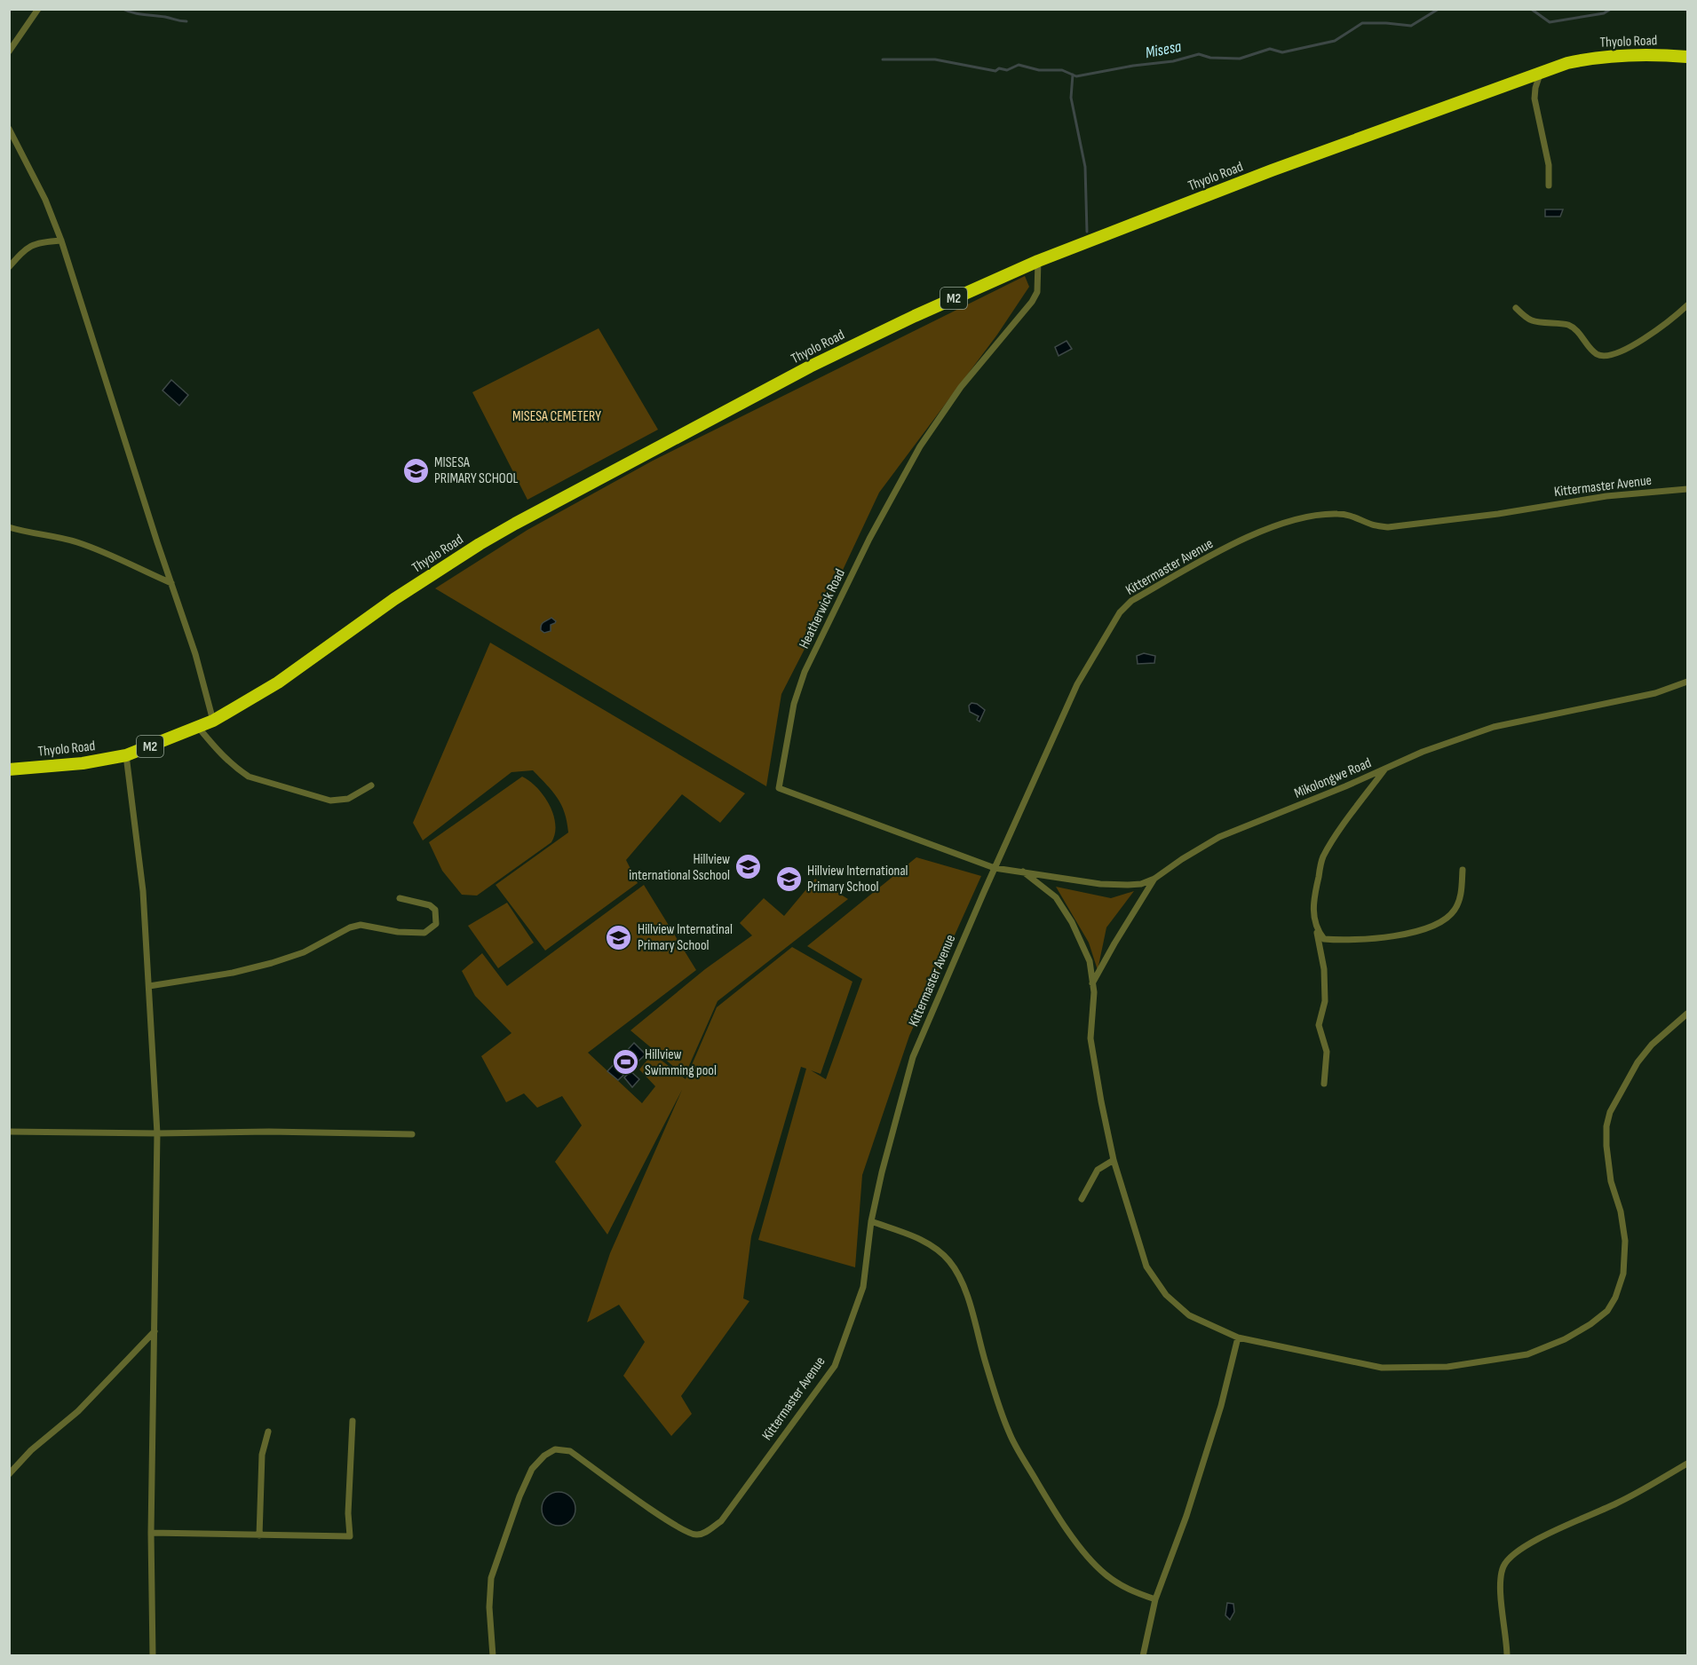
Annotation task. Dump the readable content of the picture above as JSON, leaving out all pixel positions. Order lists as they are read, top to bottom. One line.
{"streets":{"highway":["Thyolo Road","M2"],"street":["Kittermaster Avenue","Heatherwick Road","Mikolongwe Road"]},"crossings":[["Thyolo Road","Heatherwick Road"],["Kittermaster Avenue","Heatherwick Road"],["Kittermaster Avenue","Mikolongwe Road"],["Heatherwick Road","Mikolongwe Road"]],"water":["Misesa"],"parks":["MISESA CEMETERY"],"places":{"school or university":["MISESA PRIMARY SCHOOL","Hillview international Sschool","Hillview International Primary School","Hillview Internatinal Primary School"],"sports":["Hillview Swimming pool"]}}
